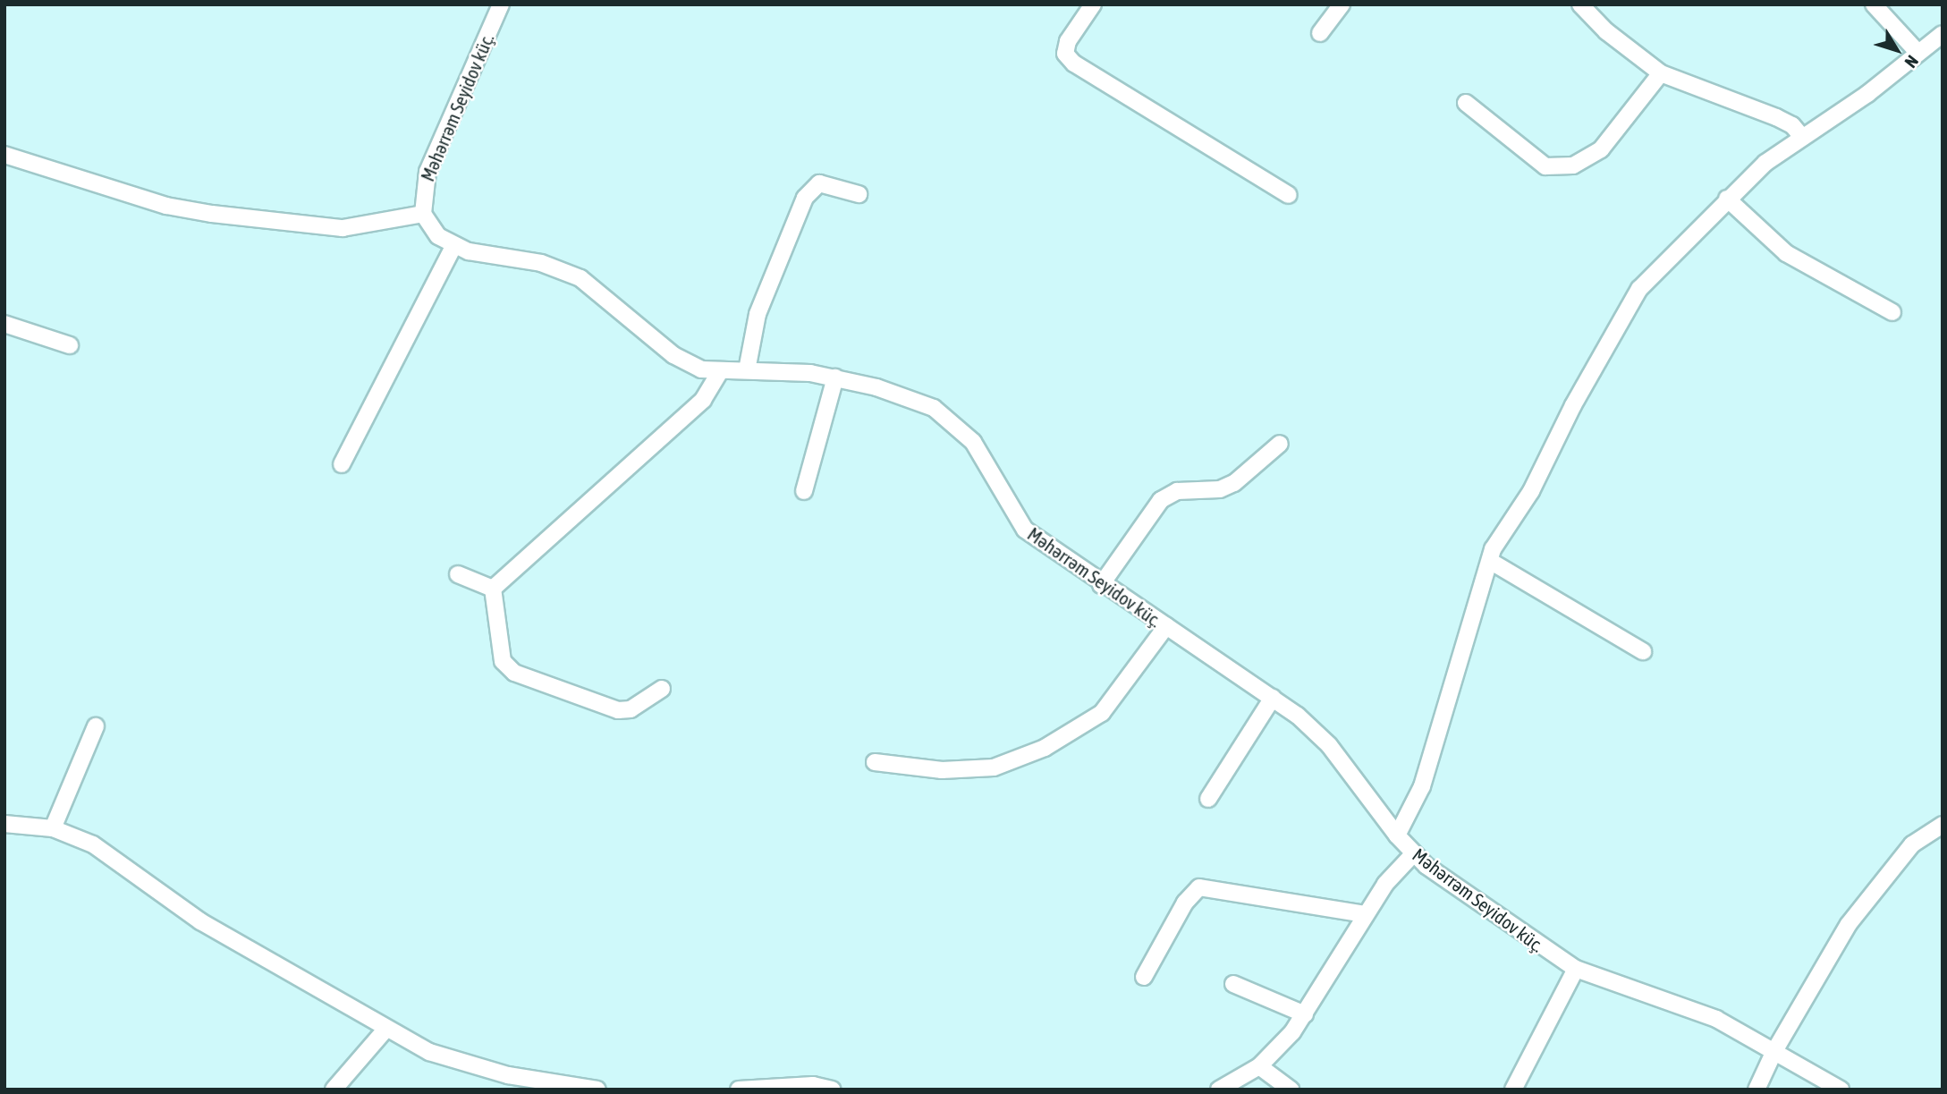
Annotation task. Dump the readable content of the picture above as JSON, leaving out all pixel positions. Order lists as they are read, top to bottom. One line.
{"streets":{"street":["Məhərrəm Seyidov küç."]},"north":"bottom right"}
